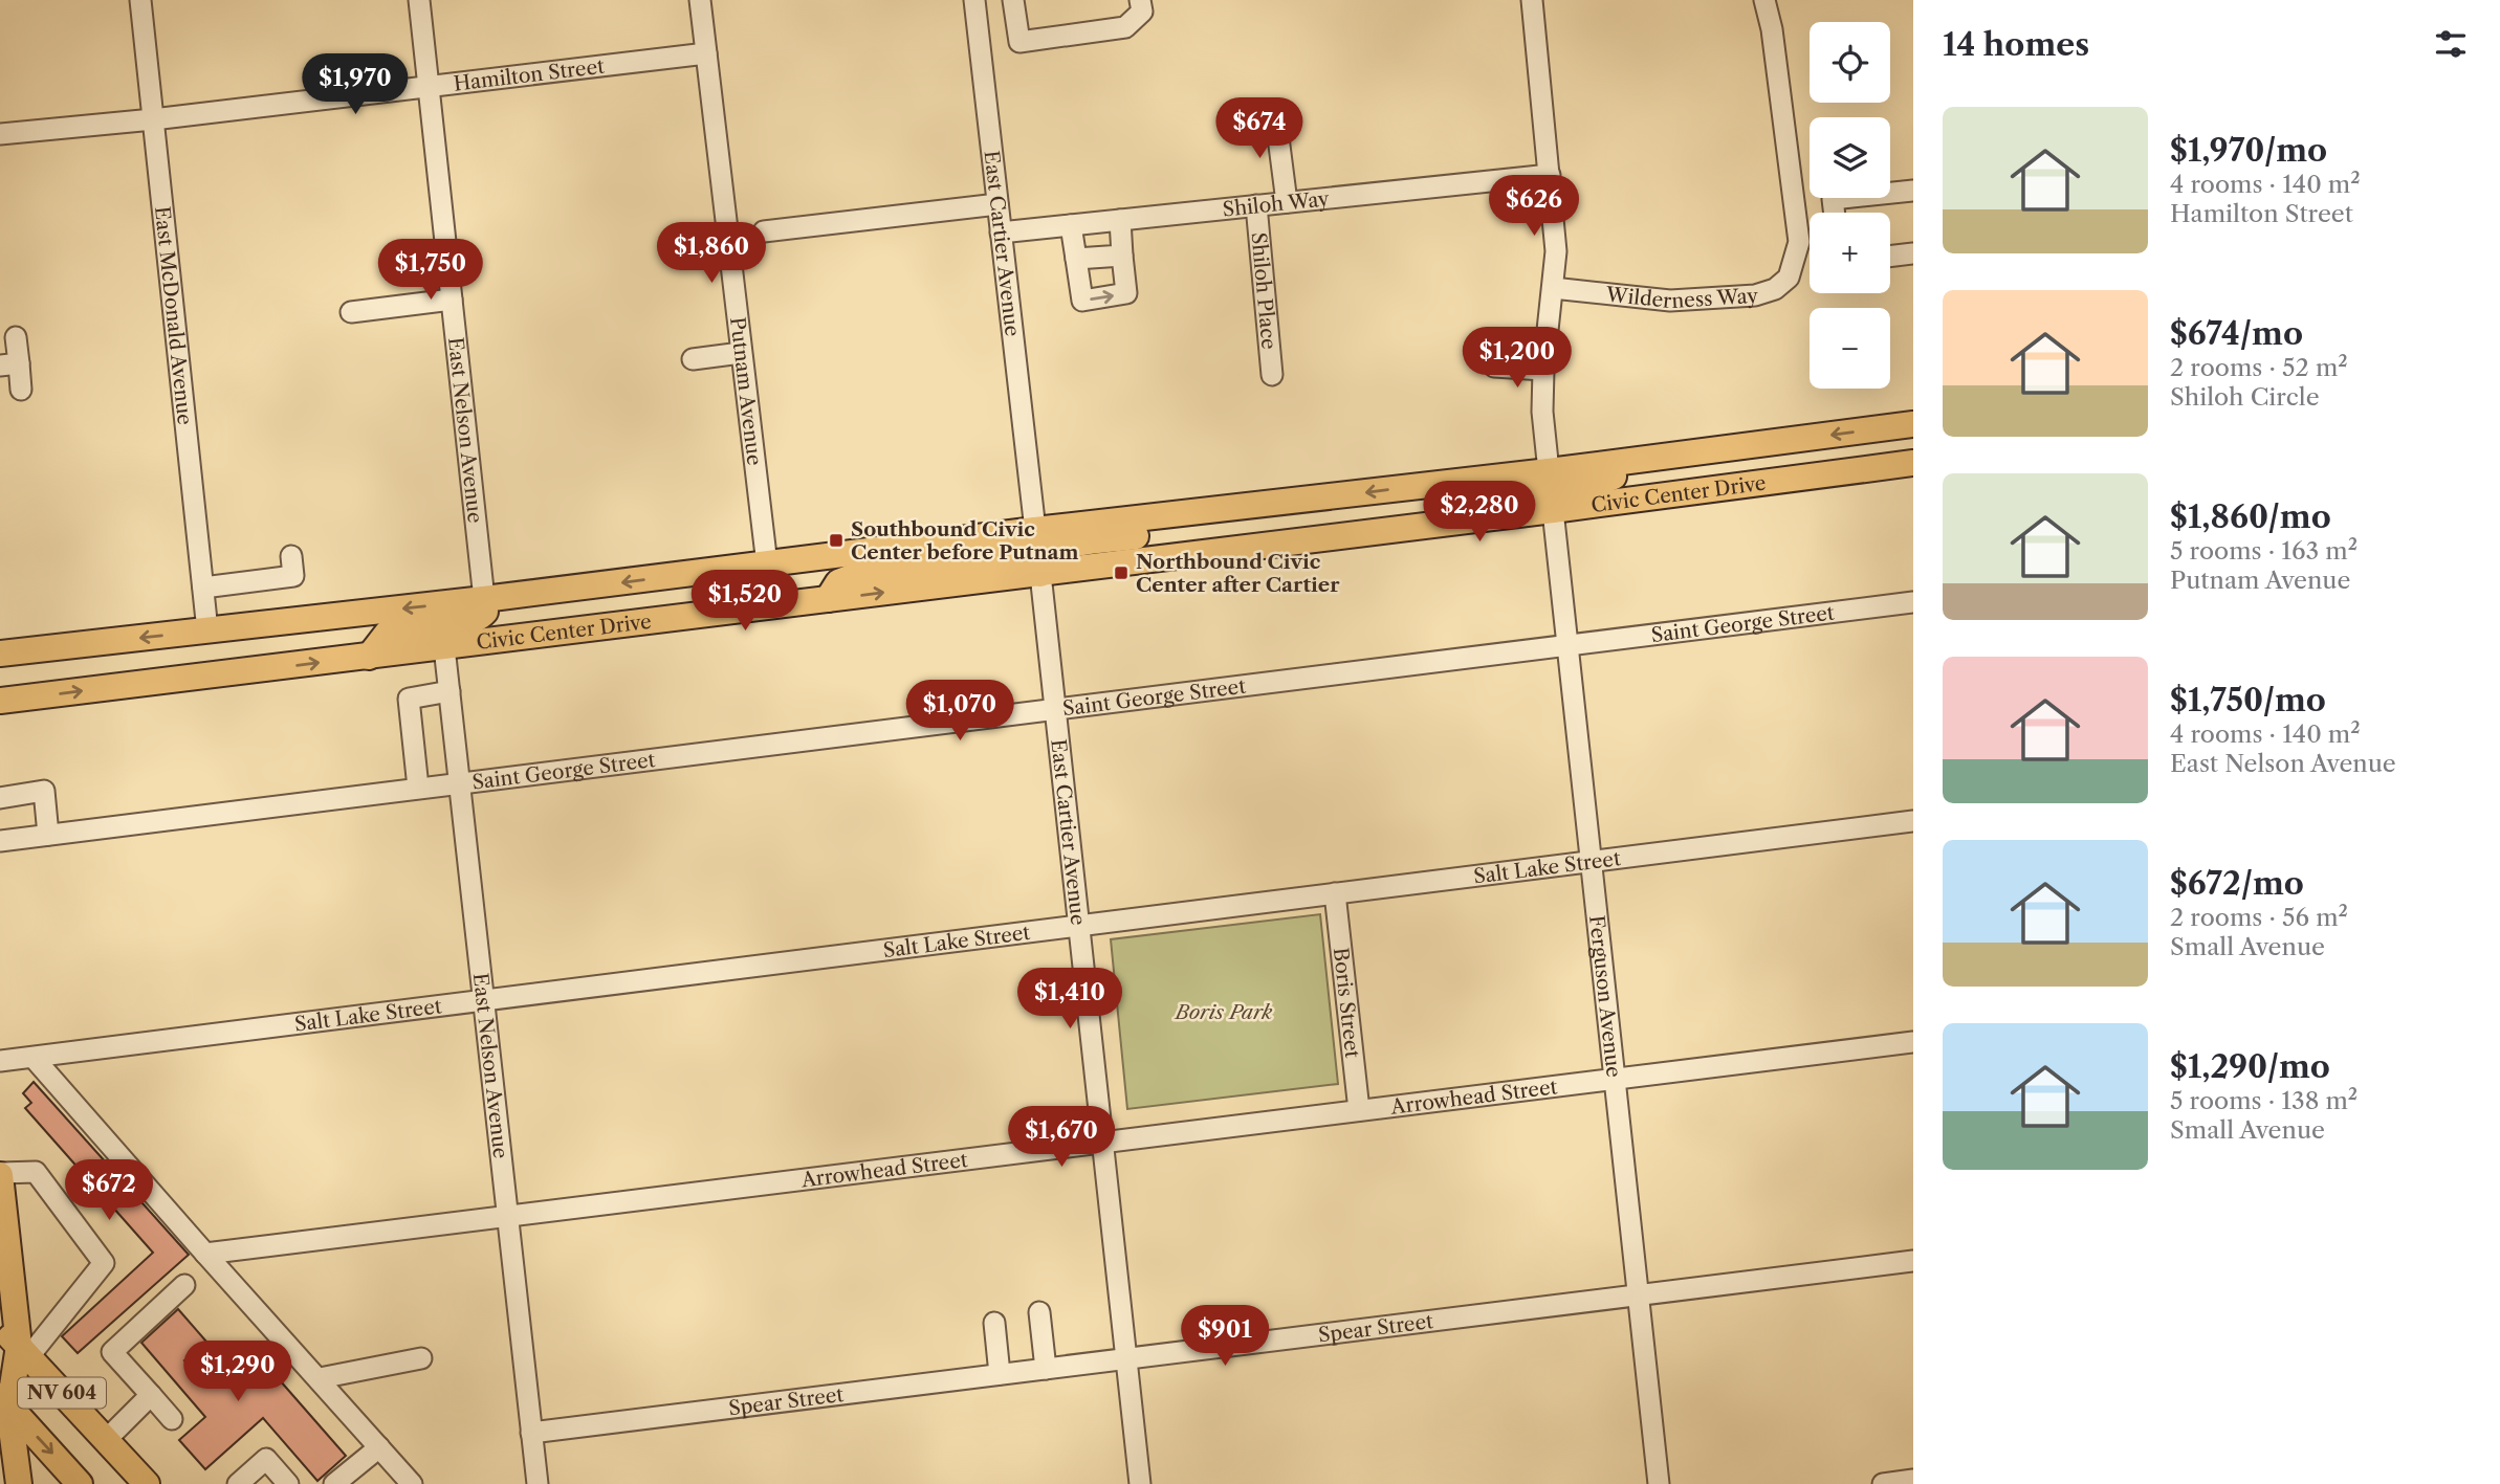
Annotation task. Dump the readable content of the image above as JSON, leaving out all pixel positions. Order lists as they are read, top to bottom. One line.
{"streets":{"main road":["Civic Center Drive","NV 604"],"street":["Hamilton Street","Shiloh Way","East Cartier Avenue","Shiloh Place","Wilderness Way","East McDonald Avenue","Putnam Avenue","East Nelson Avenue","Saint George Street","Salt Lake Street","Ferguson Avenue","Boris Street","Arrowhead Street","Spear Street"]},"crossings":[["Hamilton Street","East McDonald Avenue"],["Hamilton Street","Putnam Avenue"],["Hamilton Street","East Nelson Avenue"],["Shiloh Way","East Cartier Avenue"],["Shiloh Way","Shiloh Place"],["East Cartier Avenue","Civic Center Drive"],["East Cartier Avenue","Saint George Street"],["East Cartier Avenue","Salt Lake Street"],["East Cartier Avenue","Arrowhead Street"],["East Cartier Avenue","Spear Street"],["East McDonald Avenue","Civic Center Drive"],["Putnam Avenue","Civic Center Drive"],["East Nelson Avenue","Civic Center Drive"],["East Nelson Avenue","Saint George Street"],["East Nelson Avenue","Salt Lake Street"],["East Nelson Avenue","Arrowhead Street"],["East Nelson Avenue","Spear Street"],["Civic Center Drive","Ferguson Avenue"],["Saint George Street","Ferguson Avenue"],["Salt Lake Street","Ferguson Avenue"],["Salt Lake Street","Boris Street"],["Ferguson Avenue","Arrowhead Street"],["Ferguson Avenue","Spear Street"],["Boris Street","Arrowhead Street"]],"parks":["Boris Park"],"places":{"transit":["Southbound Civic Center before Putnam","Northbound Civic Center after Cartier"]},"page":{"heading":"14 homes","map_buttons":["+","−"],"price":["$1,970","$674","$626","$1,860","$1,750","$1,200","$2,280","$1,520","$1,070","$1,410","$1,670","$672","$901","$1,290"],"list":[{"name":"$1,970/mo","note":"4 rooms · 140 m² · Hamilton Street"},{"name":"$674/mo","note":"2 rooms · 52 m² · Shiloh Circle"},{"name":"$1,860/mo","note":"5 rooms · 163 m² · Putnam Avenue"},{"name":"$1,750/mo","note":"4 rooms · 140 m² · East Nelson Avenue"},{"name":"$672/mo","note":"2 rooms · 56 m² · Small Avenue"},{"name":"$1,290/mo","note":"5 rooms · 138 m² · Small Avenue"}]}}
